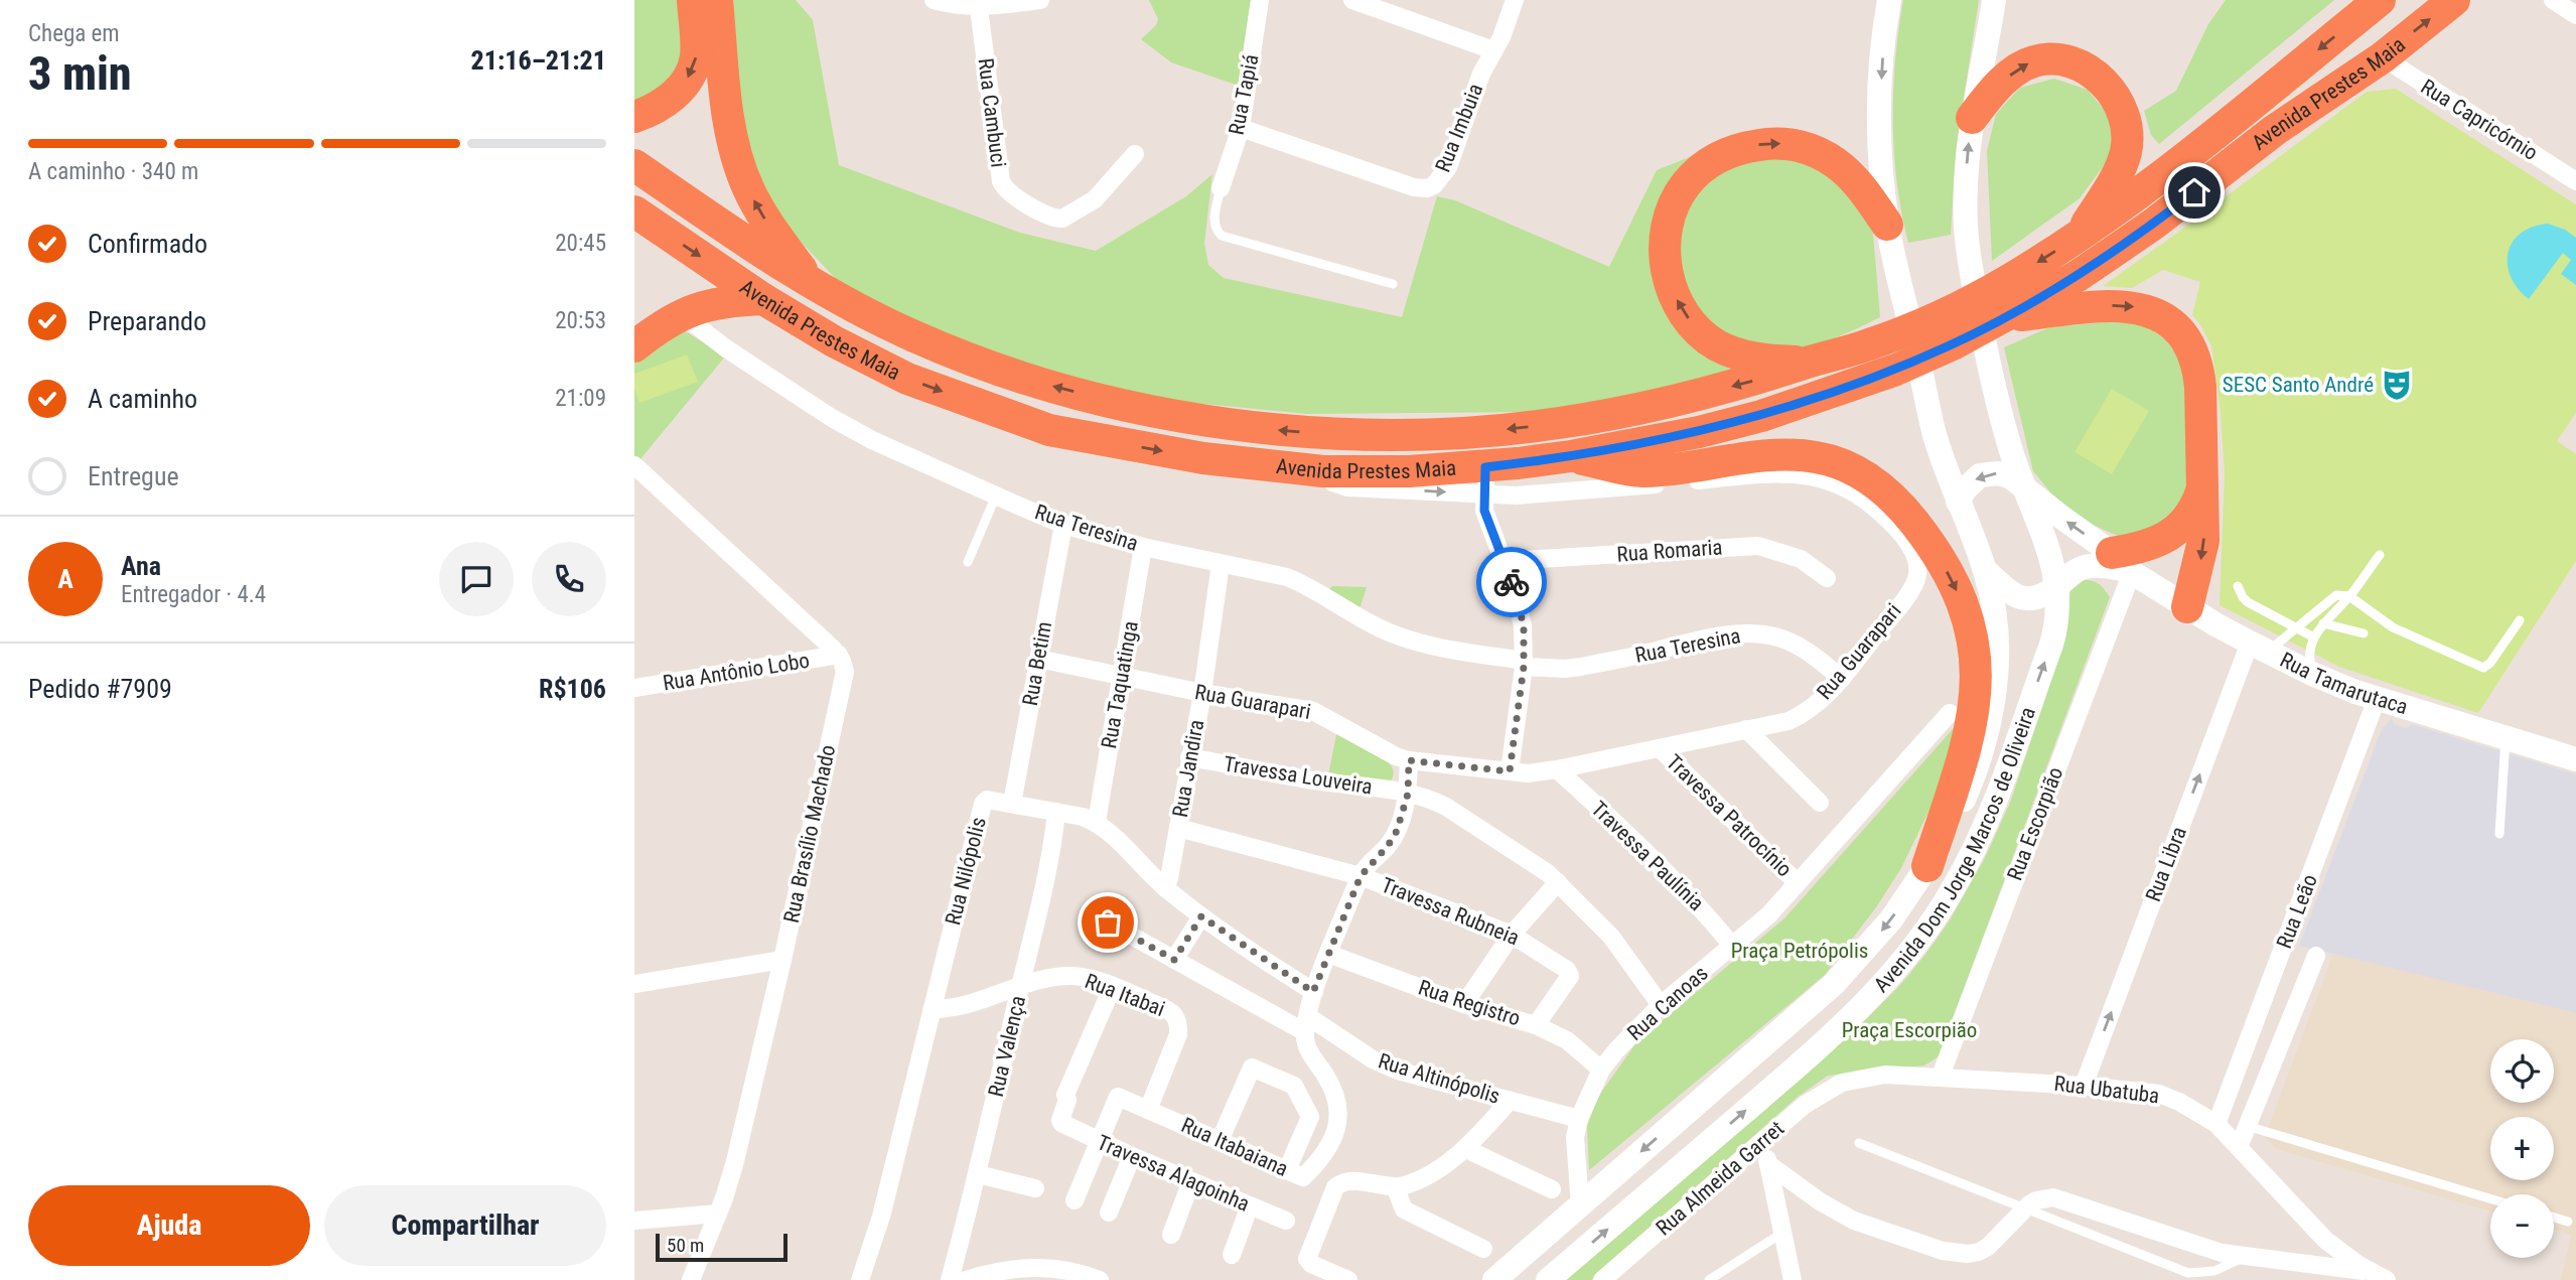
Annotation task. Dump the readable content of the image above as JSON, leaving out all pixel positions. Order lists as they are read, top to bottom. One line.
{"streets":{"highway":["Avenida Prestes Maia"],"main road":["Rua Tamarutaca","Avenida Dom Jorge Marcos de Oliveira"],"street":["Rua Tapiá","Rua Cambuci","Rua Capricórnio","Rua Imbuia","Rua Teresina","Rua Romaria","Rua Guarapari","Rua Betim","Rua Antônio Lobo","Rua Taquatinga","Rua Jandira","Travessa Louveira","Travessa Patrocínio","Rua Escorpião","Rua Brasílio Machado","Travessa Paulínia","Rua Libra","Rua Nilópolis","Travessa Rubneia","Rua Leão","Rua Itabai","Rua Registro","Rua Canoas","Rua Valença","Rua Altinópolis","Rua Ubatuba","Rua Itabaiana","Travessa Alagoinha","Rua Almeida Garret"]},"crossings":[["Avenida Prestes Maia","Rua Capricórnio"],["Avenida Prestes Maia","Rua Guarapari"],["Rua Tapiá","Rua Imbuia"],["Rua Teresina","Rua Guarapari"],["Rua Teresina","Rua Betim"],["Rua Teresina","Rua Taquatinga"],["Rua Teresina","Rua Jandira"],["Rua Guarapari","Rua Betim"],["Rua Guarapari","Rua Taquatinga"],["Rua Guarapari","Rua Jandira"],["Rua Guarapari","Travessa Patrocínio"],["Rua Guarapari","Travessa Paulínia"],["Rua Betim","Rua Nilópolis"],["Rua Antônio Lobo","Rua Brasílio Machado"],["Rua Tamarutaca","Rua Escorpião"],["Rua Tamarutaca","Avenida Dom Jorge Marcos de Oliveira"],["Rua Tamarutaca","Rua Libra"],["Rua Tamarutaca","Rua Leão"],["Rua Taquatinga","Rua Nilópolis"],["Rua Jandira","Travessa Louveira"],["Rua Jandira","Rua Nilópolis"],["Rua Jandira","Travessa Rubneia"],["Travessa Louveira","Rua Canoas"],["Travessa Patrocínio","Rua Canoas"],["Rua Escorpião","Rua Ubatuba"],["Avenida Dom Jorge Marcos de Oliveira","Rua Canoas"],["Travessa Paulínia","Rua Canoas"],["Rua Libra","Rua Ubatuba"],["Rua Nilópolis","Rua Itabai"],["Rua Nilópolis","Rua Valença"],["Travessa Rubneia","Rua Registro"],["Rua Leão","Rua Ubatuba"],["Rua Itabai","Rua Valença"],["Rua Itabai","Rua Itabaiana"],["Rua Itabai","Travessa Alagoinha"],["Rua Registro","Rua Canoas"],["Rua Canoas","Rua Altinópolis"],["Rua Altinópolis","Rua Itabaiana"],["Rua Ubatuba","Rua Almeida Garret"],["Rua Itabaiana","Travessa Alagoinha"]],"one_way":["Rua Libra"],"parks":["Praça Petrópolis","Praça Escorpião"],"places":{"theatre":["SESC Santo André"]},"scale_bar":"50 m","page":{"heading":["3 min","Chega em","21:16–21:21"],"panel":["Ana","Entregador · 4.4","Pedido #7909","R$106"],"bar":"A caminho · 340 m","list":[["Confirmado","20:45"],["Preparando","20:53"],["A caminho","21:09"],"Entregue"],"round":"A","map_buttons":["+","−"],"buttons":["Ajuda","Compartilhar"],"scale":"50 m"}}
